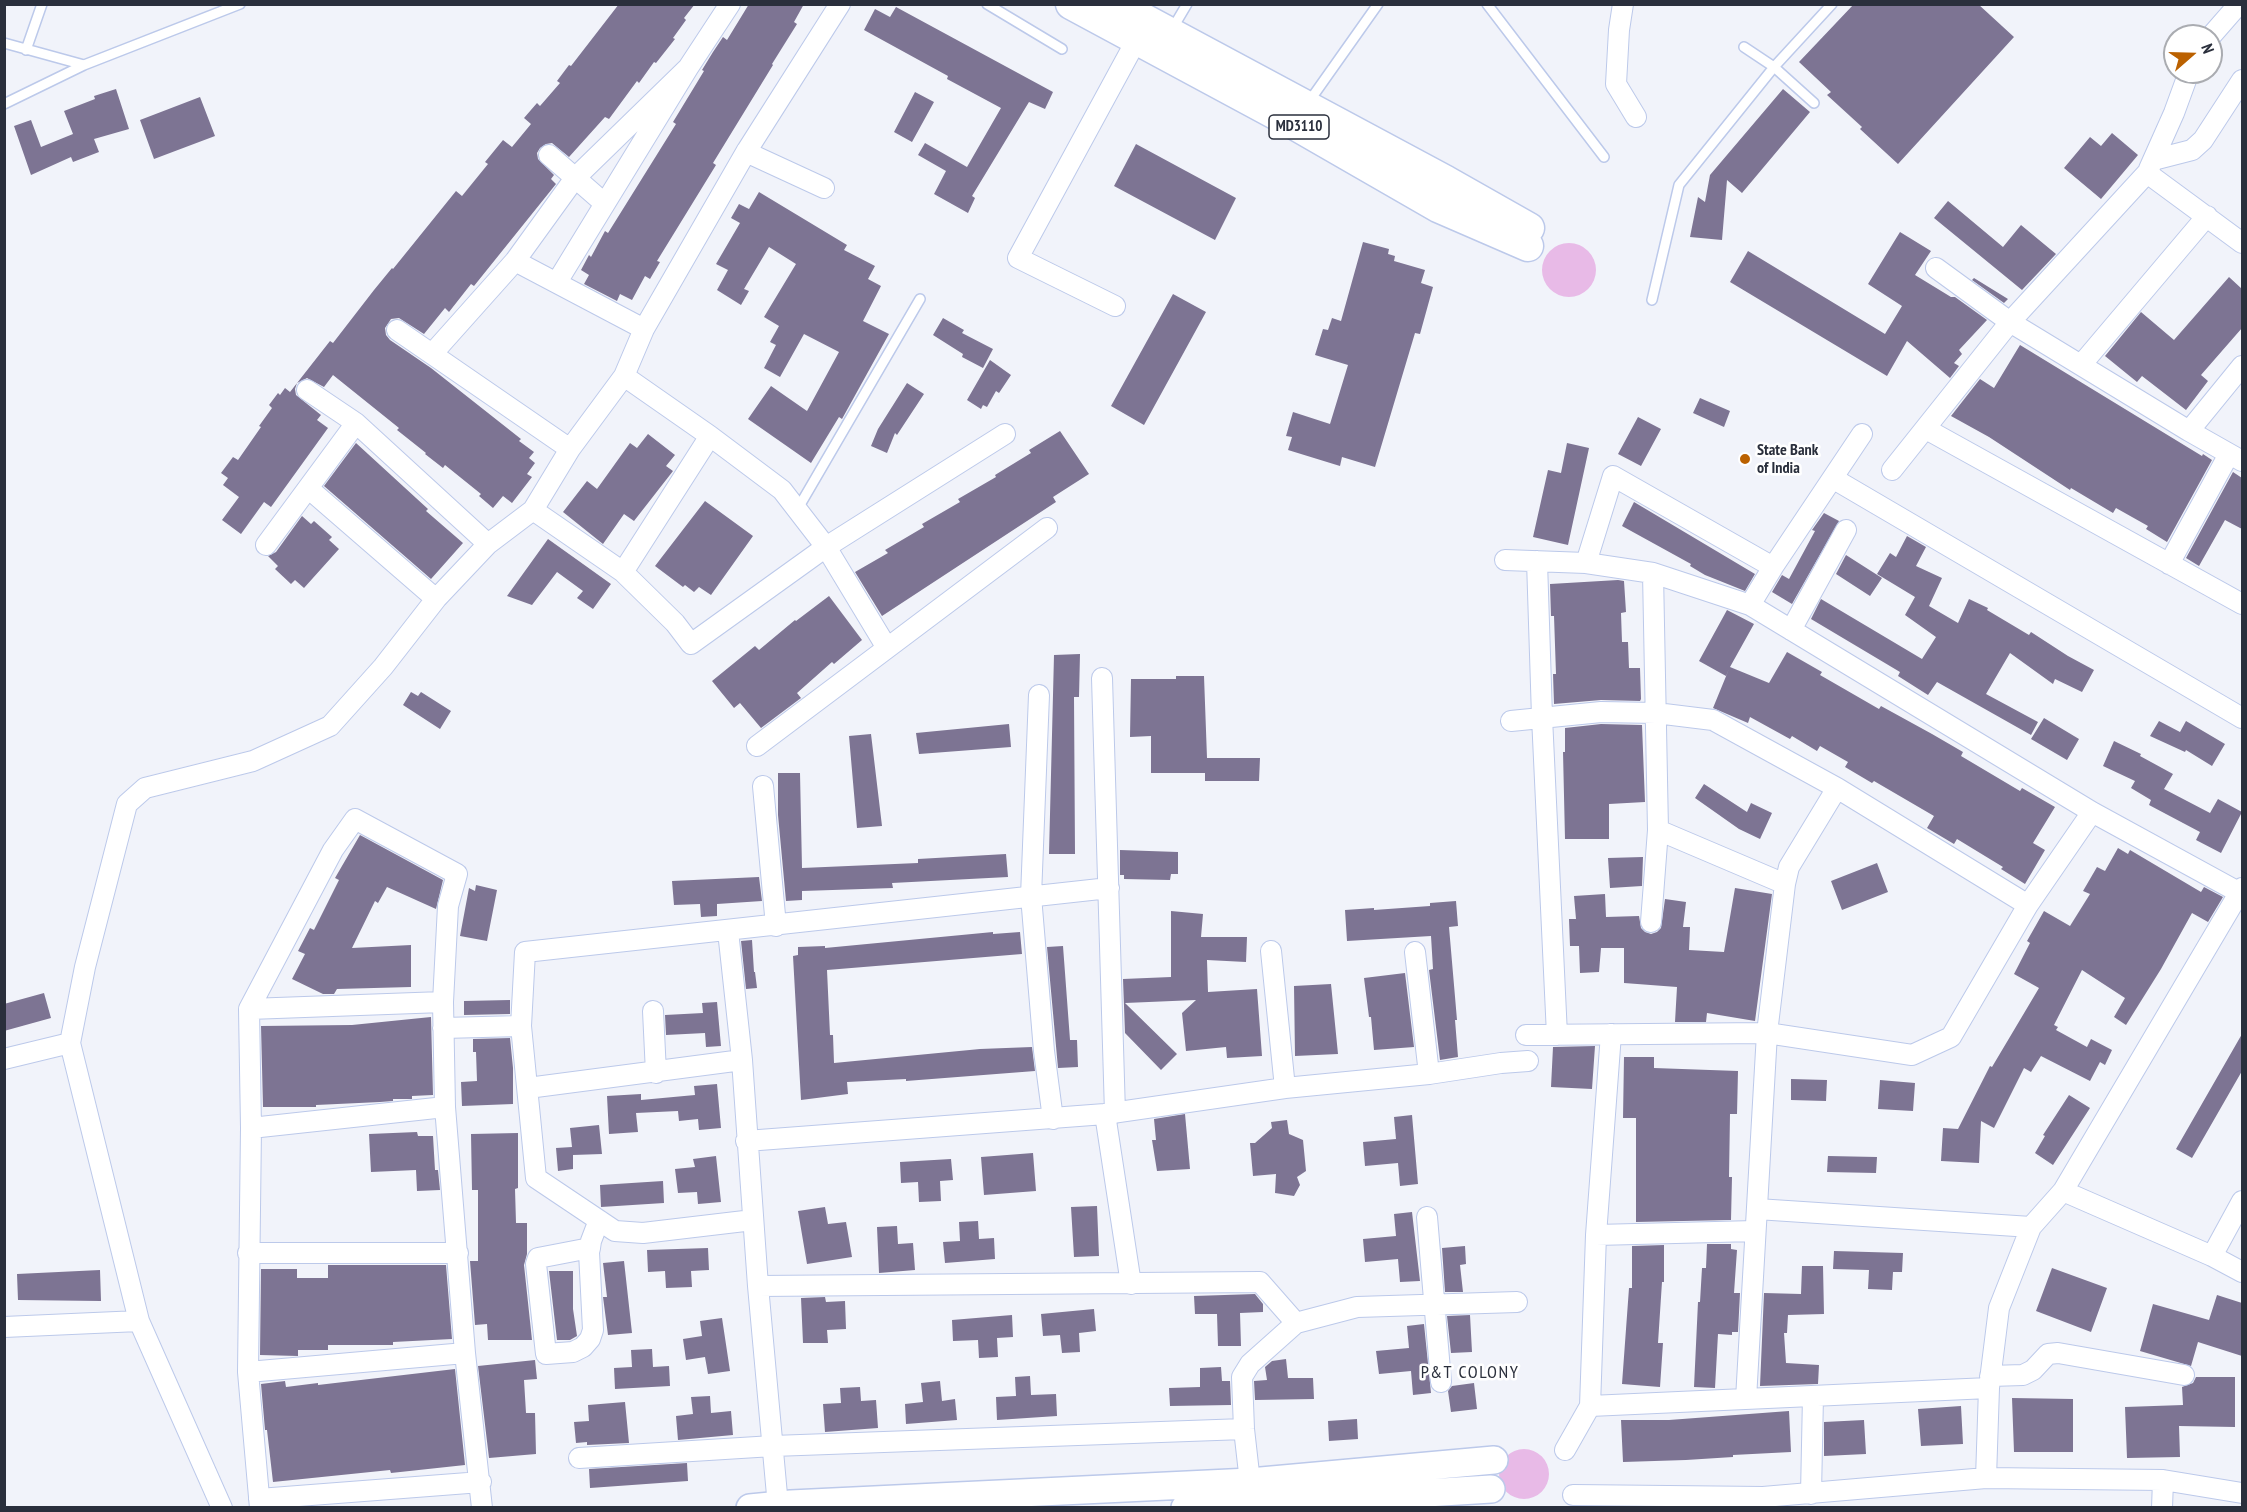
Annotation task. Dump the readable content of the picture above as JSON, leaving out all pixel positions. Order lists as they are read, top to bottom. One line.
{"streets":{"main road":["MD3110"]},"districts":["P&T COLONY"],"places":["State Bank of India"],"north":"right"}
